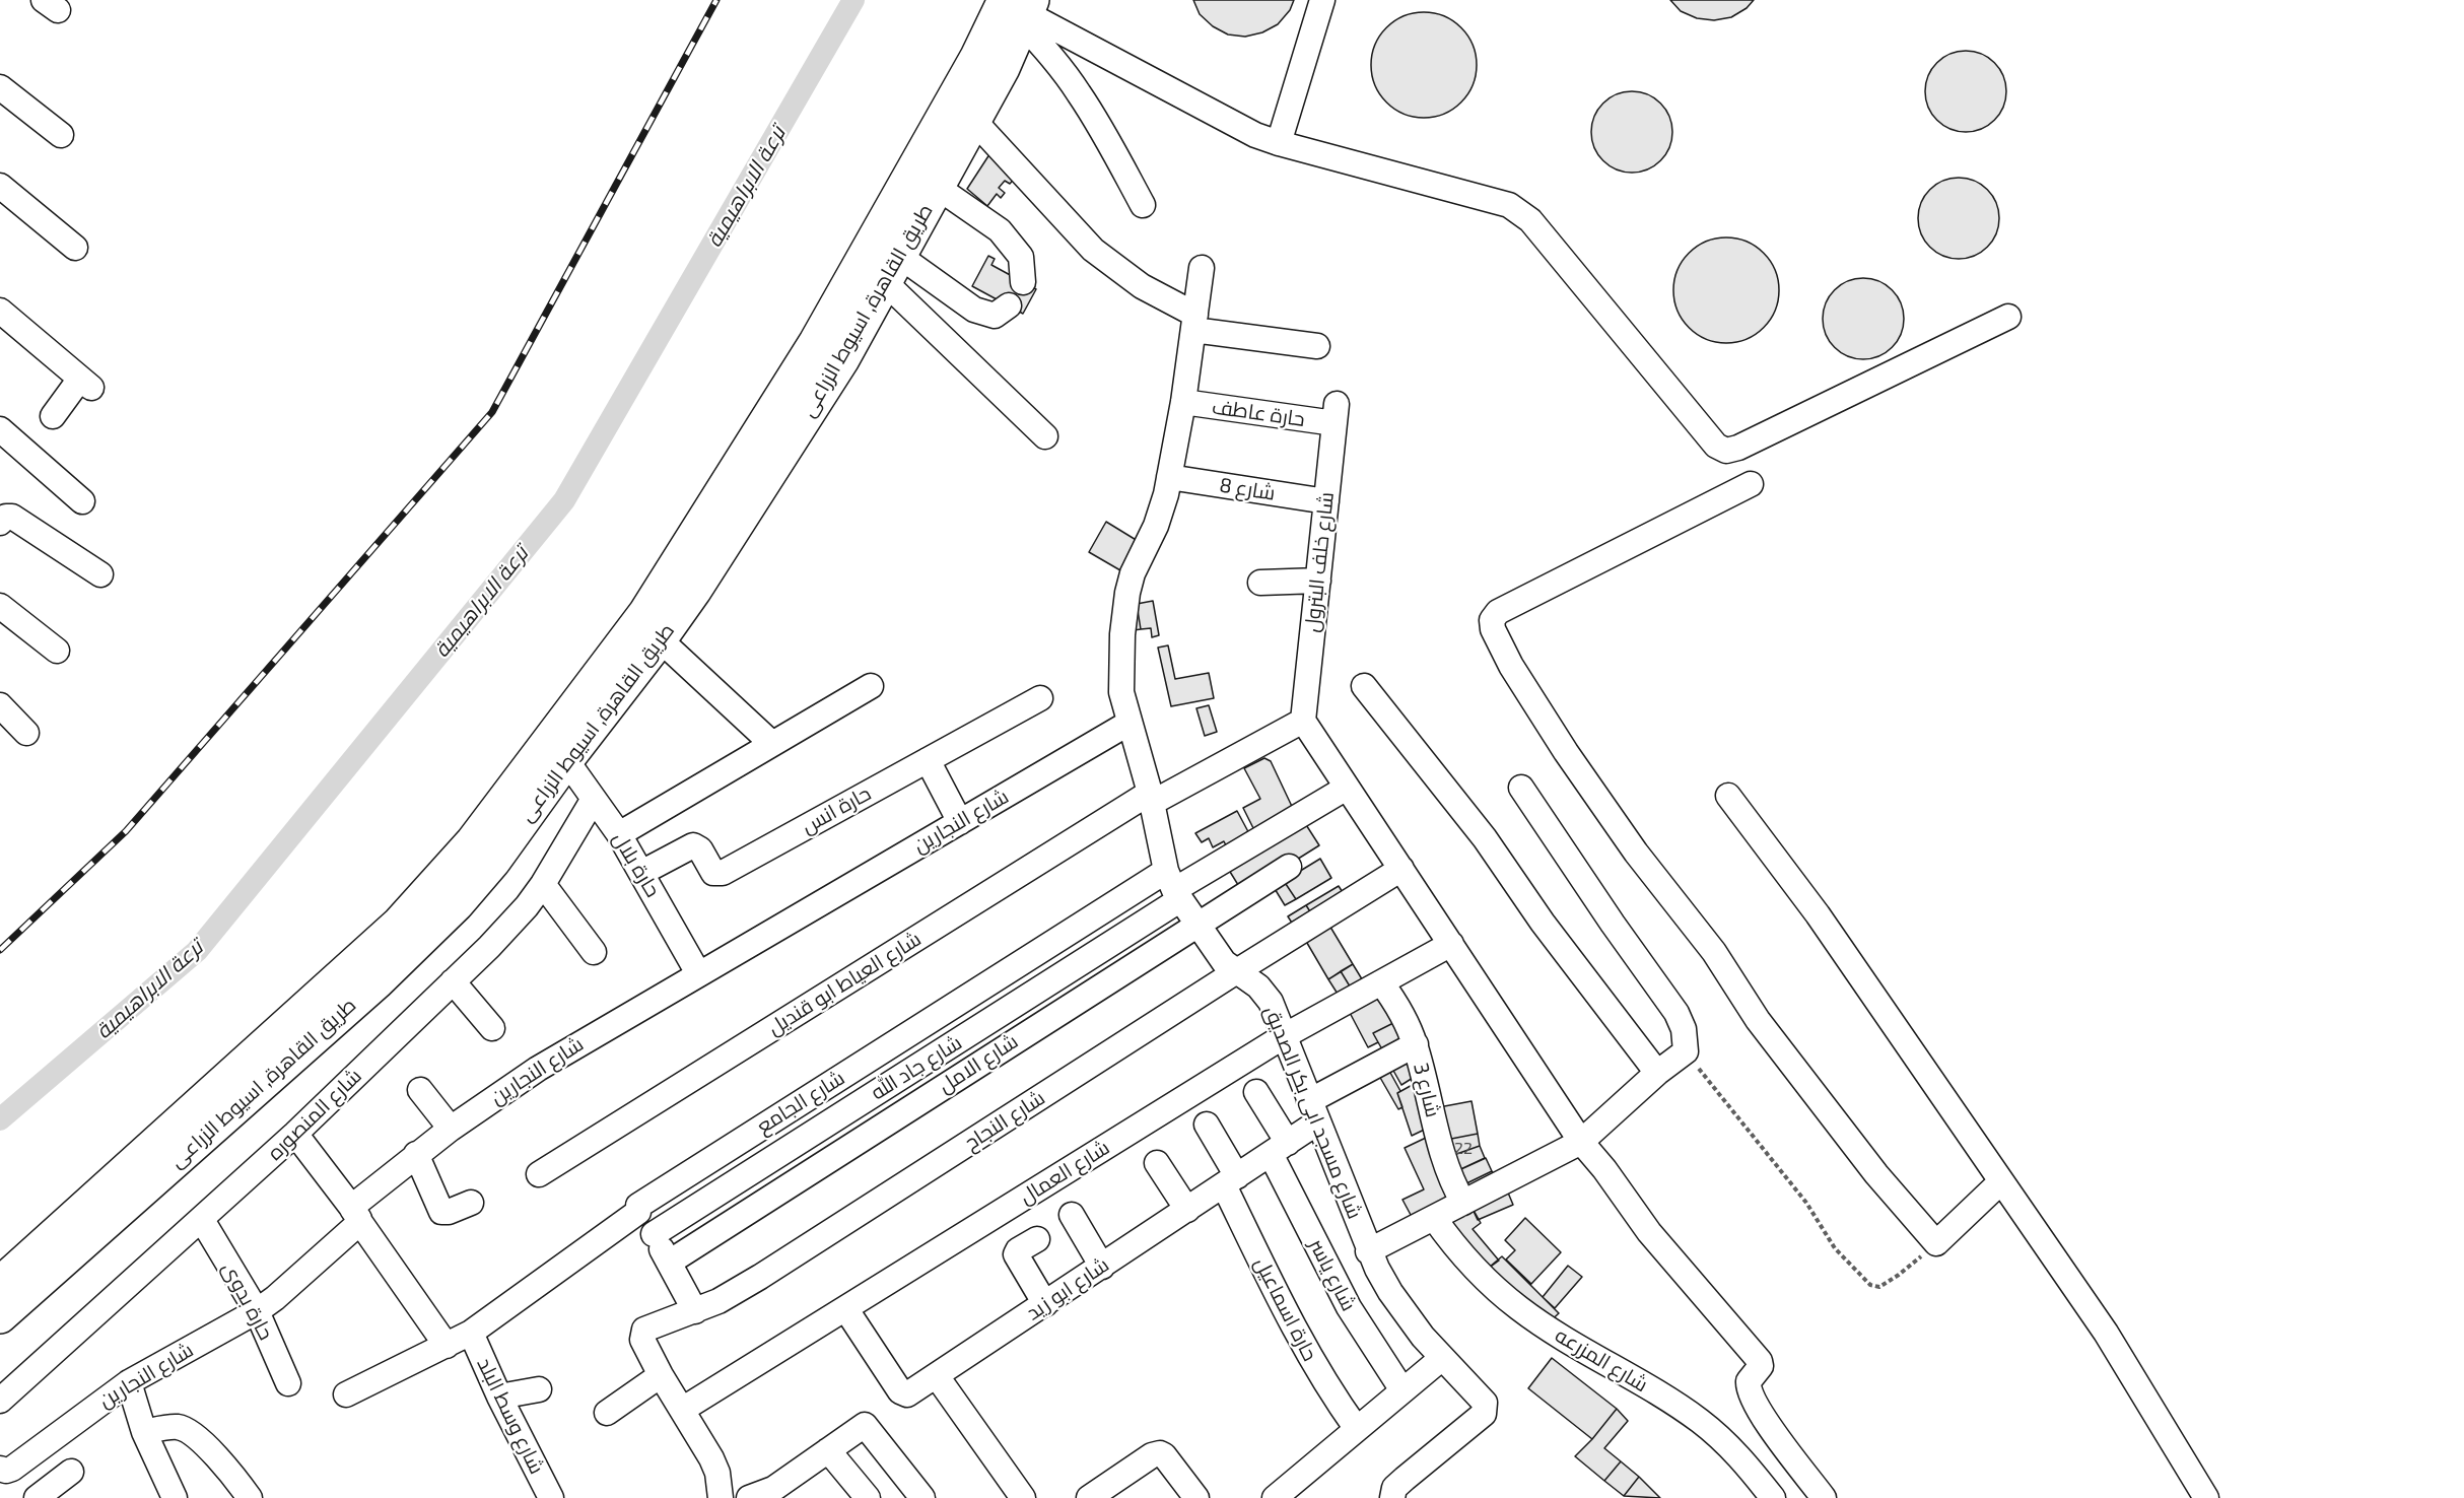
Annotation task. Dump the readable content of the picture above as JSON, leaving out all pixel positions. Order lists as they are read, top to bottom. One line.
{"streets":{"highway":["طريق القاهرة, اسيوط الزراعى"],"street":["حارة عاطف","شارع 8","شارع خلف البترول","حارة انس","شارع النجارين","حارة بلال","شارع العياط ابو قنديل","شارع الامل","شارع جاد الله","شارع 3","شارع الجامع","شارع مسجد ابى بكر الصديق","شارع المنصوره","شارع النجاح","شارع العمال","شارع ياسر","شارع ابو زيد","حارة بدوى","حارة اسماعيل","شارع المزرعه","شارع وسط البلد"]},"crossings":[["طريق القاهرة, اسيوط الزراعى","حارة بلال"],["حارة عاطف","شارع خلف البترول"],["حارة عاطف","شارع مسجد ابى بكر الصديق"],["شارع 8","شارع خلف البترول"],["شارع 8","شارع مسجد ابى بكر الصديق"],["شارع خلف البترول","شارع العياط ابو قنديل"],["حارة انس","حارة بلال"],["شارع النجارين","حارة بلال"],["شارع النجارين","شارع مسجد ابى بكر الصديق"],["شارع النجارين","حارة بدوى"],["حارة بلال","شارع المنصوره"],["شارع العياط ابو قنديل","شارع مسجد ابى بكر الصديق"],["شارع الامل","شارع مسجد ابى بكر الصديق"],["شارع جاد الله","شارع الجامع"],["شارع جاد الله","شارع مسجد ابى بكر الصديق"],["شارع 3","شارع العمال"],["شارع 3","شارع ابو زيد"],["شارع الجامع","شارع مسجد ابى بكر الصديق"],["شارع الجامع","شارع وسط البلد"],["شارع مسجد ابى بكر الصديق","شارع النجاح"],["شارع مسجد ابى بكر الصديق","شارع العمال"],["شارع مسجد ابى بكر الصديق","شارع ابو زيد"],["شارع المنصوره","حارة بدوى"],["شارع العمال","شارع ابو زيد"],["شارع ياسر","شارع ابو زيد"],["شارع ابو زيد","حارة اسماعيل"]],"water":["ترعة الابراهيمية"],"house_numbers":["22"]}
